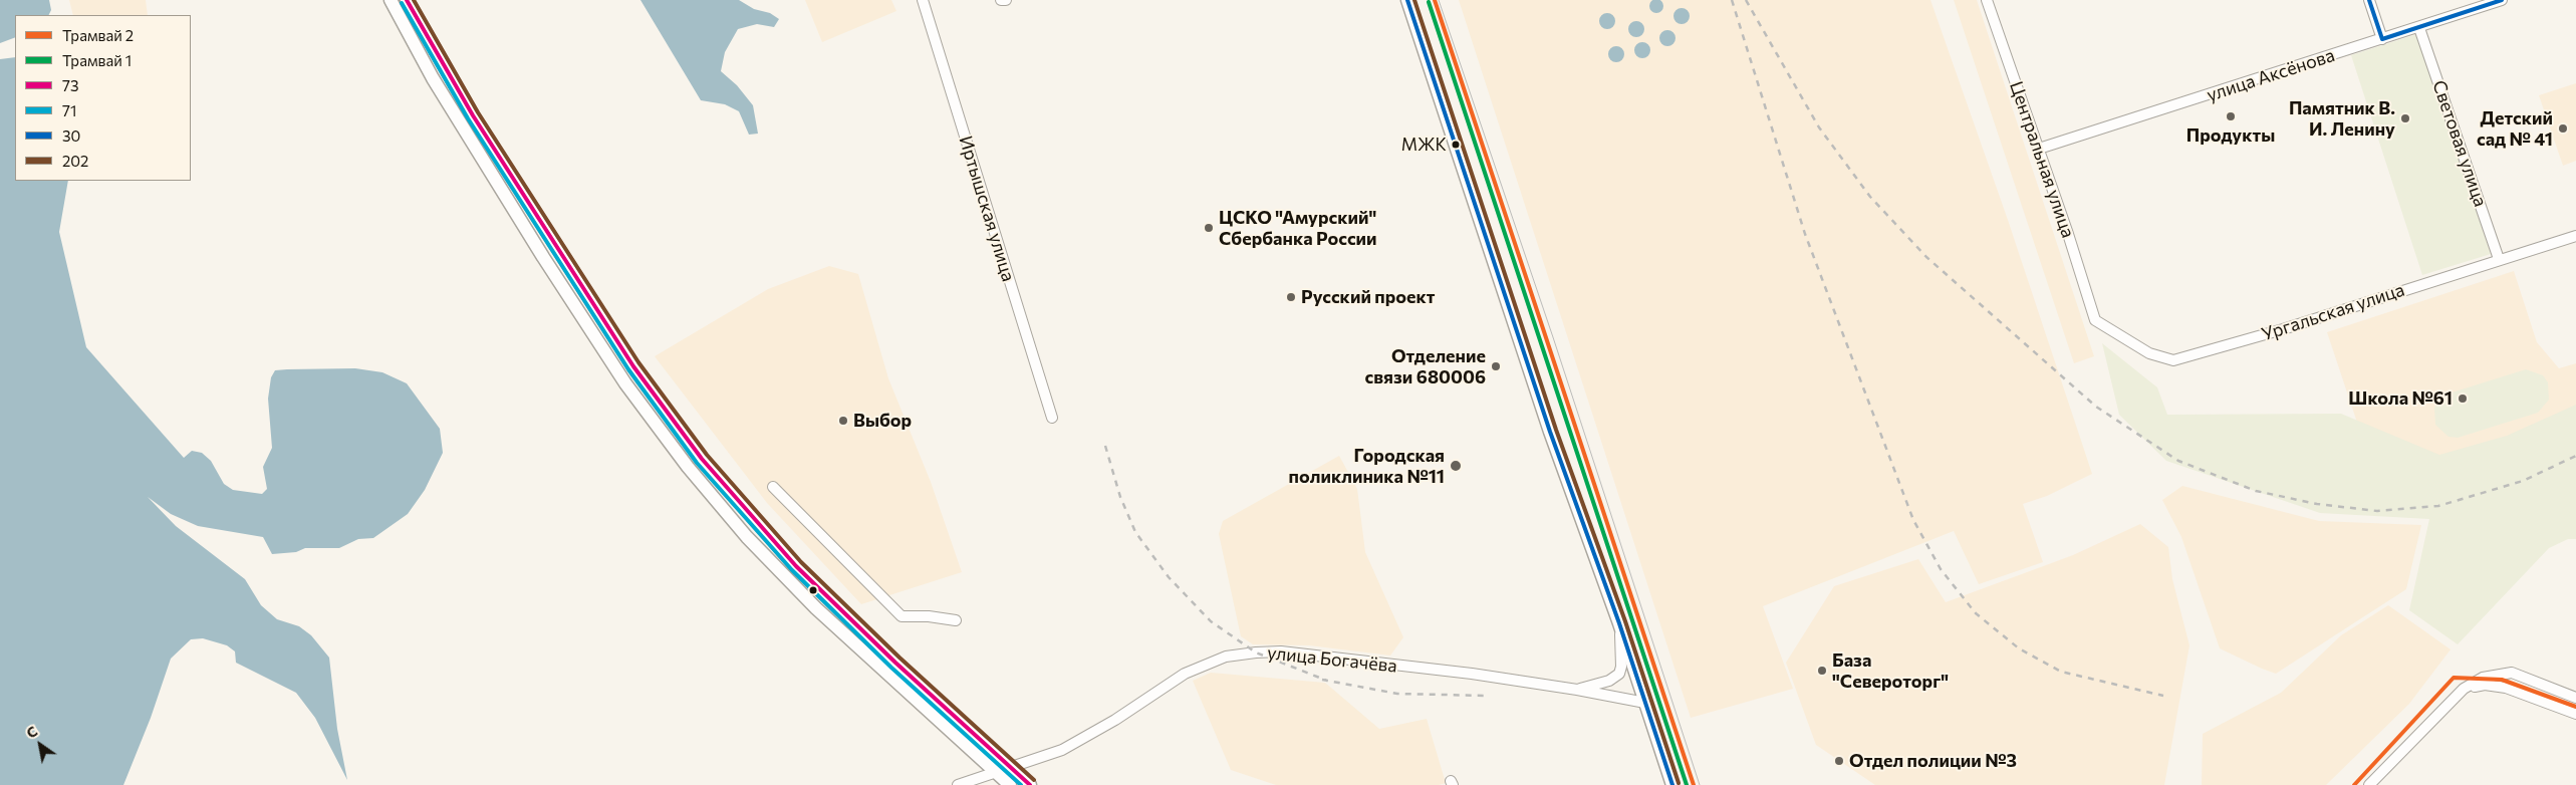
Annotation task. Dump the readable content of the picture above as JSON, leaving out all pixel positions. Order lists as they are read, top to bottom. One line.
{"streets":{"street":["улица Аксёнова","Световая улица","Центральная улица","Иртышская улица","Ургальская улица","улица Богачёва"]},"crossings":[["улица Аксёнова","Световая улица"],["улица Аксёнова","Центральная улица"],["Световая улица","Ургальская улица"],["Центральная улица","Ургальская улица"]],"places":["Продукты","Памятник В. И. Ленину","Детский сад № 41","МЖК","ЦСКО \"Амурский\" Сбербанка России","Русский проект","Отделение связи 680006","Школа №61","Выбор","Городская поликлиника №11","База \"Североторг\"","Отдел полиции №3"],"lines":["tram line 2","transit line 73","transit line 30","transit line 202","tram line 1","transit line 71"],"legend":["Трамвай 2","Трамвай 1","73","71","30","202"],"north":"top left"}
